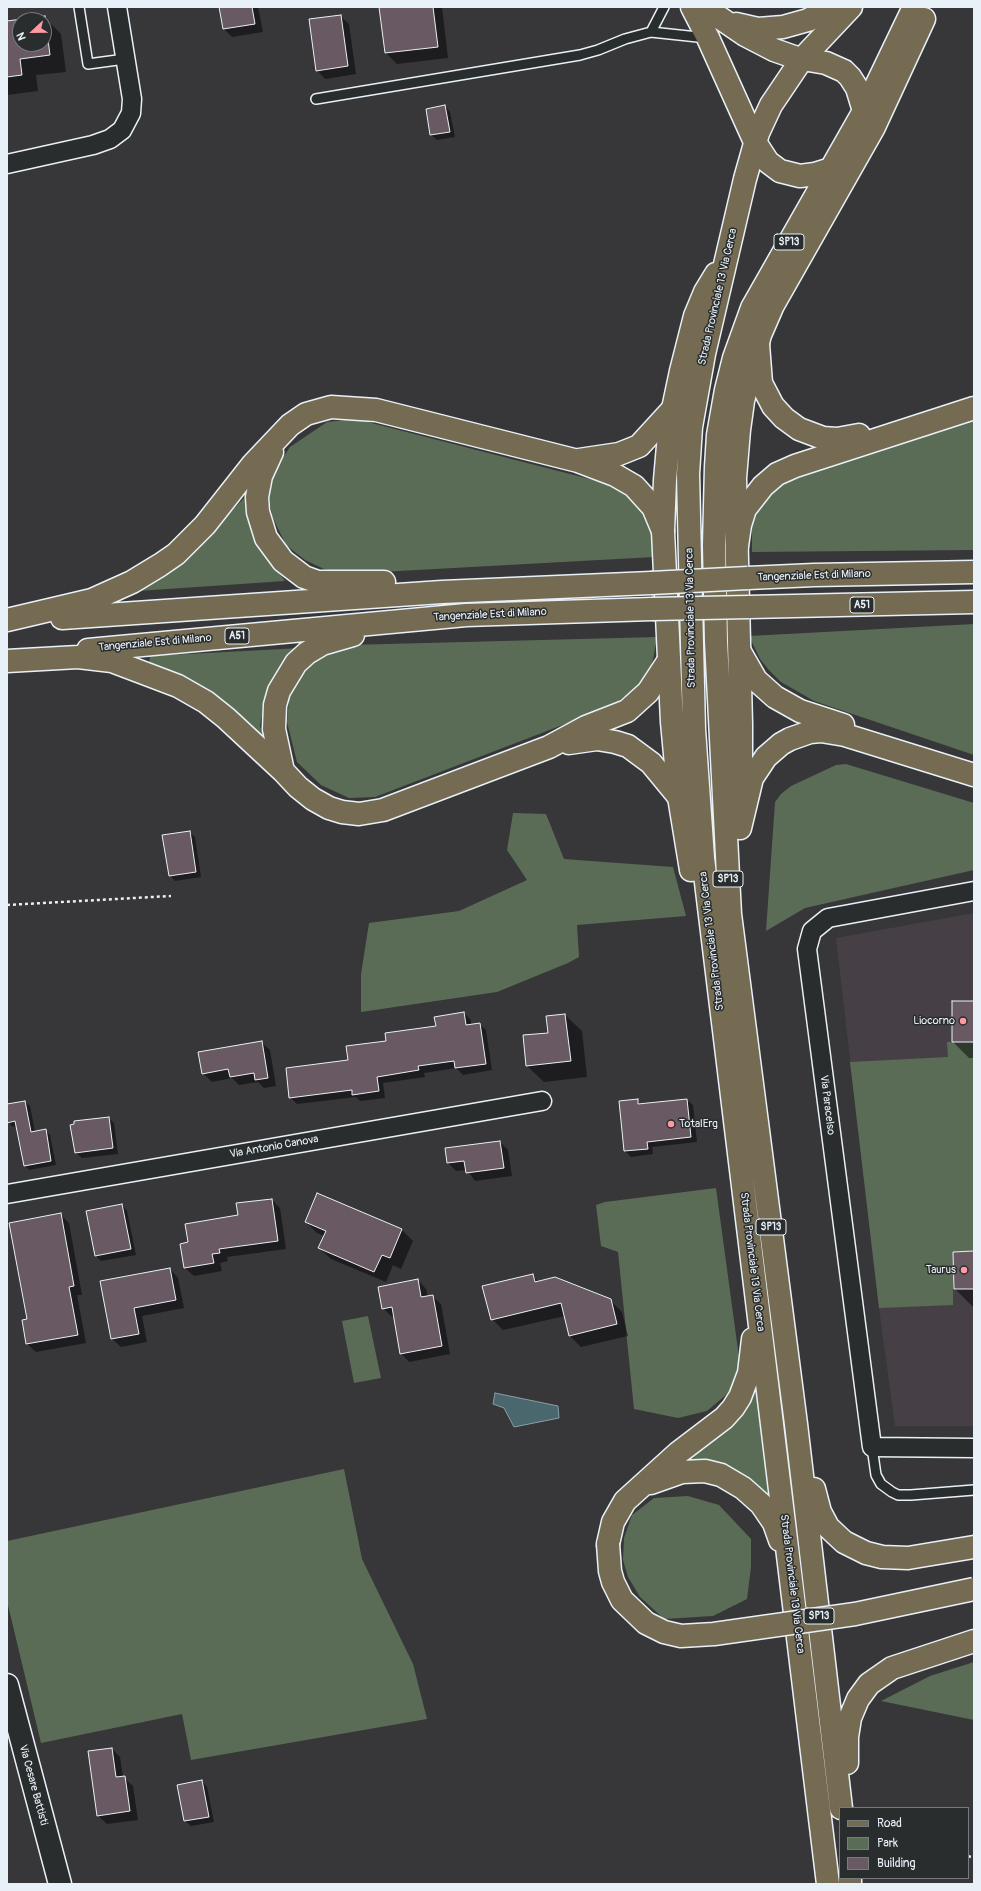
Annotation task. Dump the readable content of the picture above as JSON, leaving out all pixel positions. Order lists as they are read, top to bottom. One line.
{"streets":{"main road":["SP13","Strada Provinciale 13 Via Cerca","Tangenziale Est di Milano","A51"],"street":["Via Paracelso","Via Antonio Canova","Via Cesare Battisti"]},"places":["Liocorno","TotalErg","Taurus"],"legend":["Road","Park","Building"],"north":"left"}
